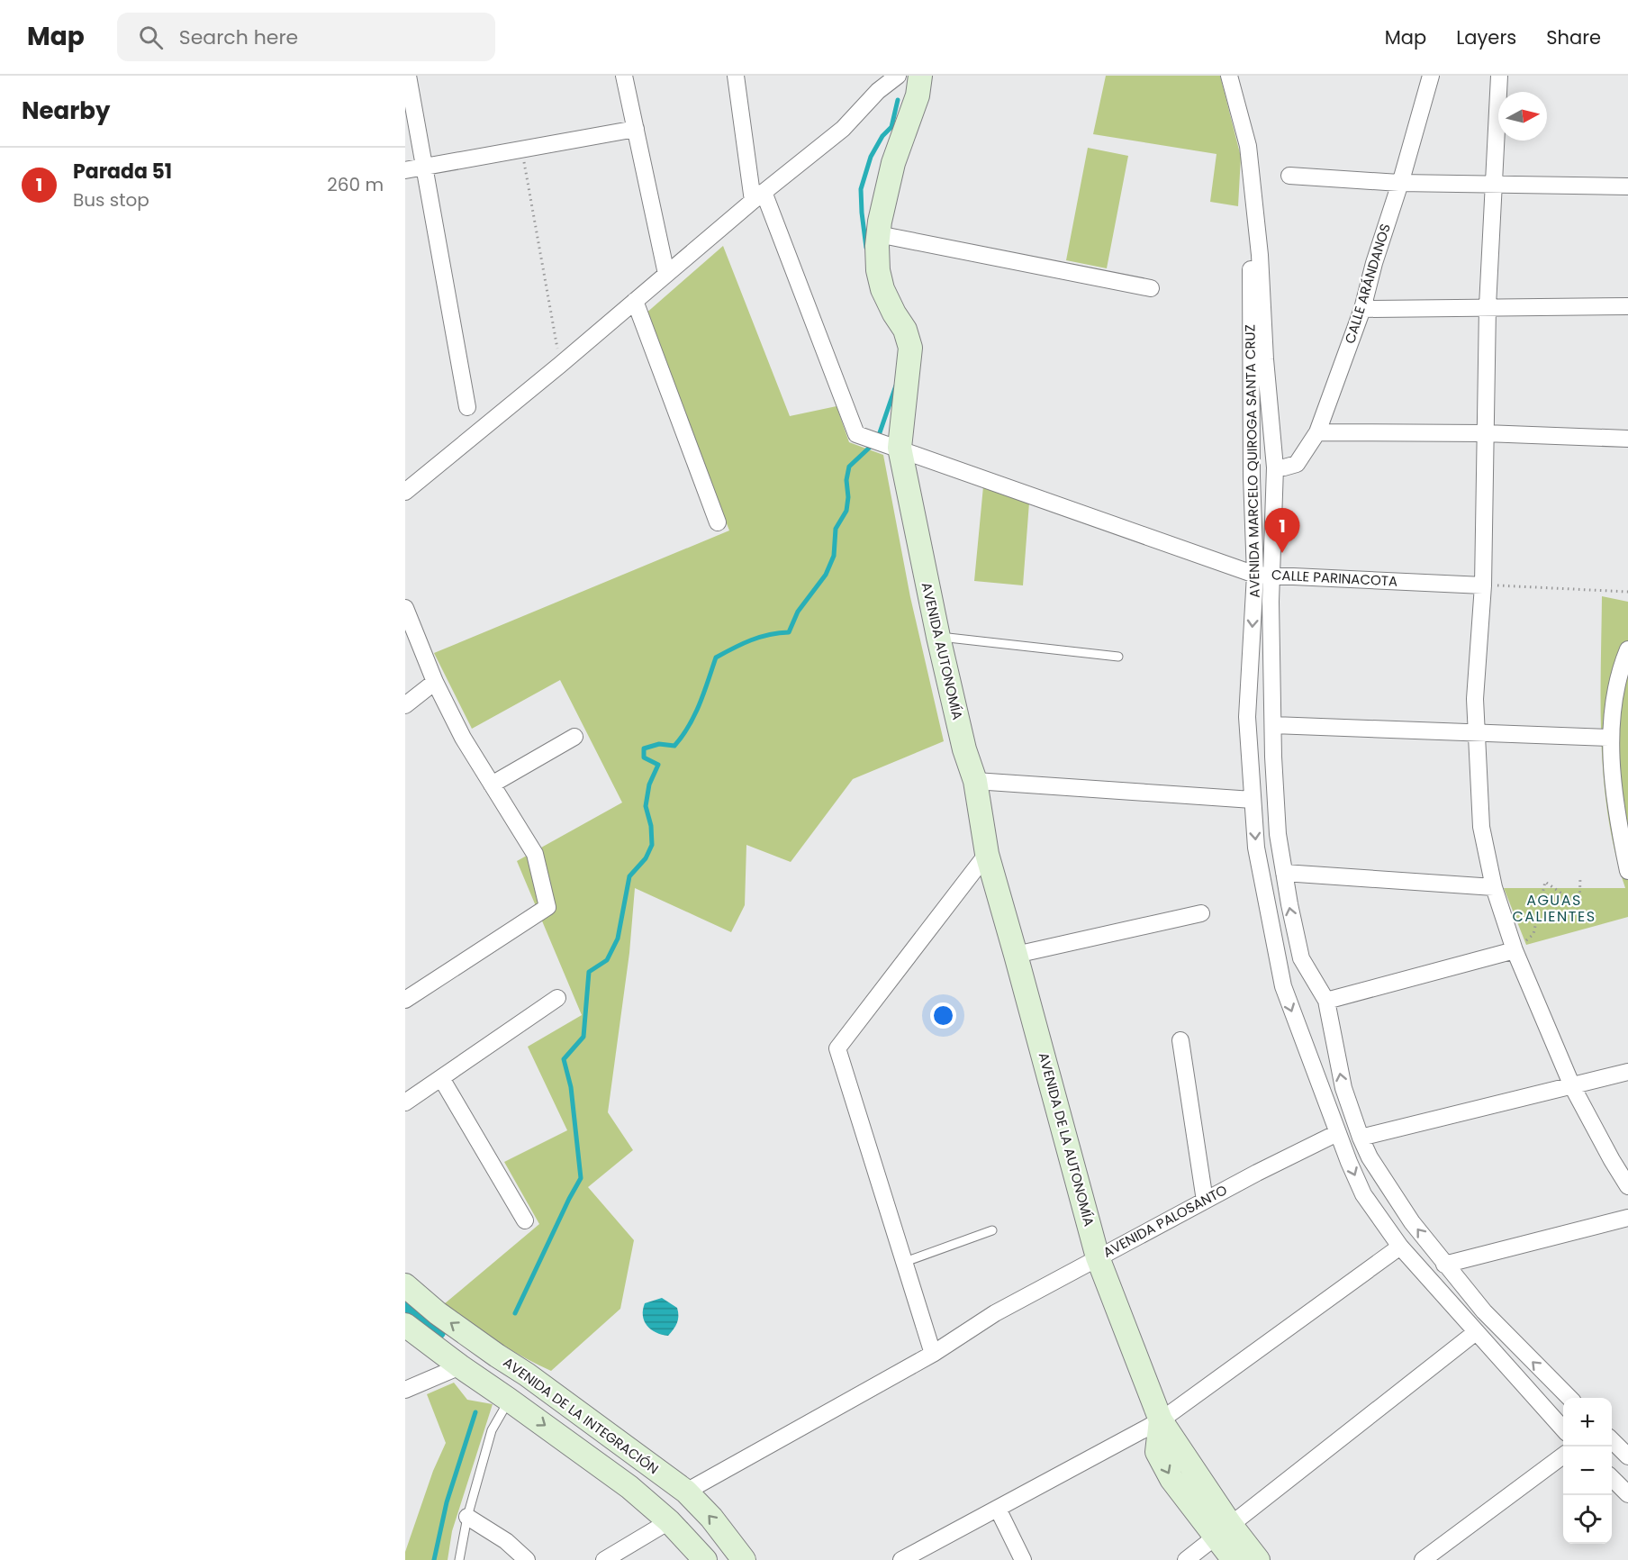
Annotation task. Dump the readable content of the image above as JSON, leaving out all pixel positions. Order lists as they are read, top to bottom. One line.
{"streets":{"street":["CALLE ARÁNDANOS","AVENIDA MARCELO QUIROGA SANTA CRUZ","CALLE PARINACOTA","AVENIDA AUTONOMÍA","AVENIDA DE LA AUTONOMÍA","AVENIDA PALOSANTO","AVENIDA DE LA INTEGRACIÓN"]},"crossings":[["CALLE ARÁNDANOS","AVENIDA MARCELO QUIROGA SANTA CRUZ"],["AVENIDA MARCELO QUIROGA SANTA CRUZ","CALLE PARINACOTA"],["AVENIDA MARCELO QUIROGA SANTA CRUZ","AVENIDA PALOSANTO"],["CALLE PARINACOTA","AVENIDA AUTONOMÍA"],["AVENIDA AUTONOMÍA","AVENIDA DE LA AUTONOMÍA"],["AVENIDA DE LA AUTONOMÍA","AVENIDA PALOSANTO"],["AVENIDA PALOSANTO","AVENIDA DE LA INTEGRACIÓN"]],"districts":["AGUAS CALIENTES"],"north":"right","page":{"header":"Map","search":"Search here","nav":["Map","Layers","Share"],"heading":"Nearby","list":[{"mark":"1","name":"Parada 51","note":"Bus stop","value":"260 m"}],"pins":"1","map_buttons":["+","−"]}}
